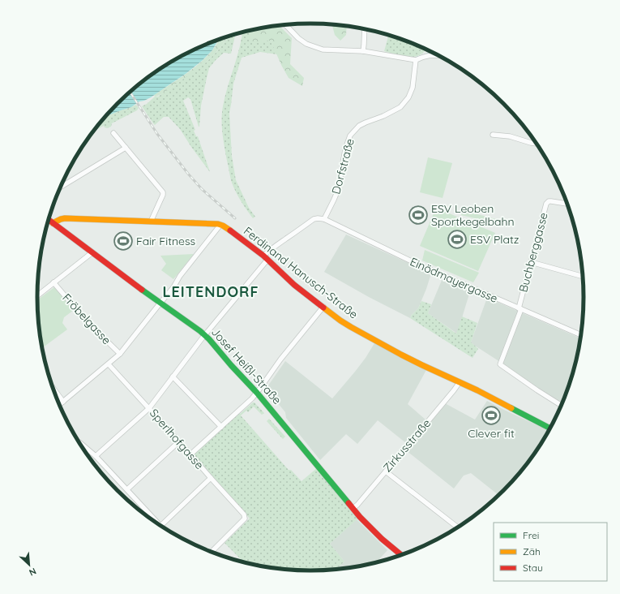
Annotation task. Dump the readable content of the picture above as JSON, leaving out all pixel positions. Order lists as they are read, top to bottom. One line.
{"streets":{"street":["Dorfstraße","Buchberggasse","Ferdinand Hanusch-Straße","Einödmayergasse","Fröbelgasse","Josef Heißl-Straße","Sperlhofgasse","Zirkusstraße"]},"crossings":[["Dorfstraße","Einödmayergasse"],["Buchberggasse","Einödmayergasse"],["Ferdinand Hanusch-Straße","Zirkusstraße"],["Josef Heißl-Straße","Zirkusstraße"]],"districts":["LEITENDORF"],"places":{"sports":["ESV Leoben Sportkegelbahn","ESV Platz","Fair Fitness","Clever fit"]},"legend":["Frei","Zäh","Stau"],"north":"bottom right"}
